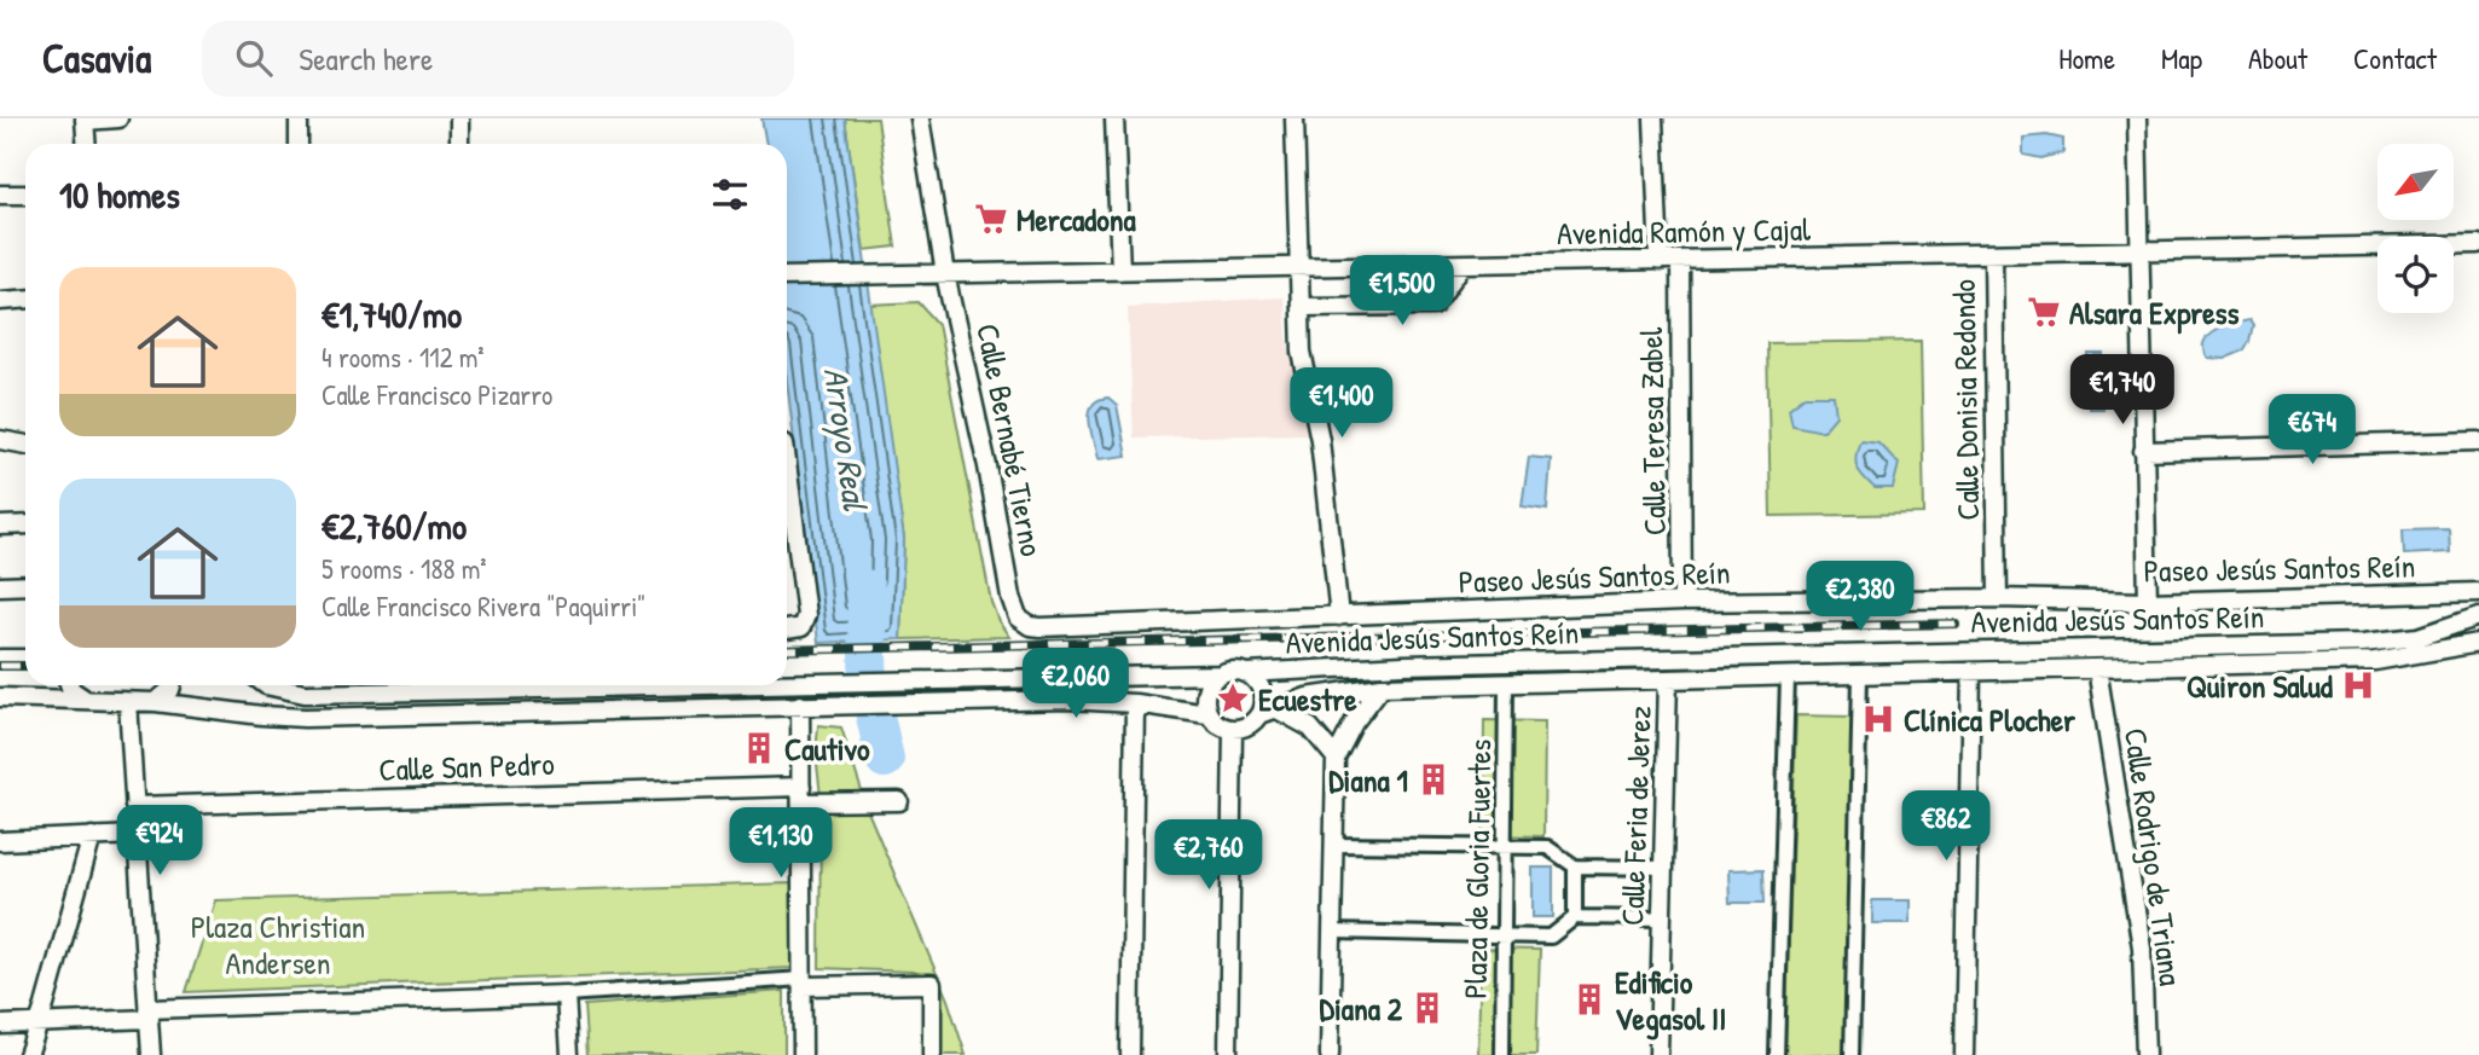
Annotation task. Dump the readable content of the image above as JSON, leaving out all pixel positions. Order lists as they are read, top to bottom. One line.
{"streets":{"street":["Avenida Ramón y Cajal","Calle Donisia Redondo","Calle Teresa Zabel","Calle Bernabé Tierno","Paseo Jesús Santos Reín","Avenida Jesús Santos Reín","Calle San Pedro","Calle Feria de Jerez","Calle Rodrigo de Triana","Plaza de Gloria Fuertes"]},"crossings":[["Avenida Ramón y Cajal","Calle Donisia Redondo"],["Avenida Ramón y Cajal","Calle Teresa Zabel"],["Avenida Ramón y Cajal","Calle Bernabé Tierno"],["Calle Donisia Redondo","Paseo Jesús Santos Reín"],["Calle Teresa Zabel","Paseo Jesús Santos Reín"],["Calle Bernabé Tierno","Paseo Jesús Santos Reín"],["Avenida Jesús Santos Reín","Calle Feria de Jerez"],["Avenida Jesús Santos Reín","Calle Rodrigo de Triana"],["Avenida Jesús Santos Reín","Plaza de Gloria Fuertes"]],"water":["Arroyo Real"],"parks":["Plaza Christian Andersen"],"places":{"supermarket":["Mercadona","Alsara Express"],"hospital":["Quiron Salud","Clínica Plocher"],"place":["Ecuestre"],"building":["Cautivo","Diana 1","Edificio Vegasol II","Diana 2"]},"north":"bottom left","page":{"header":"Casavia","search":"Search here","nav":["Home","Map","About","Contact"],"heading":"10 homes","list":[{"name":"€1,740/mo","note":"4 rooms · 112 m² · Calle Francisco Pizarro"},{"name":"€2,760/mo","note":"5 rooms · 188 m² · Calle Francisco Rivera \"Paquirri\""}],"price":["€1,500","€1,740","€1,400","€674","€2,380","€2,060","€862","€924","€1,130","€2,760"]}}
